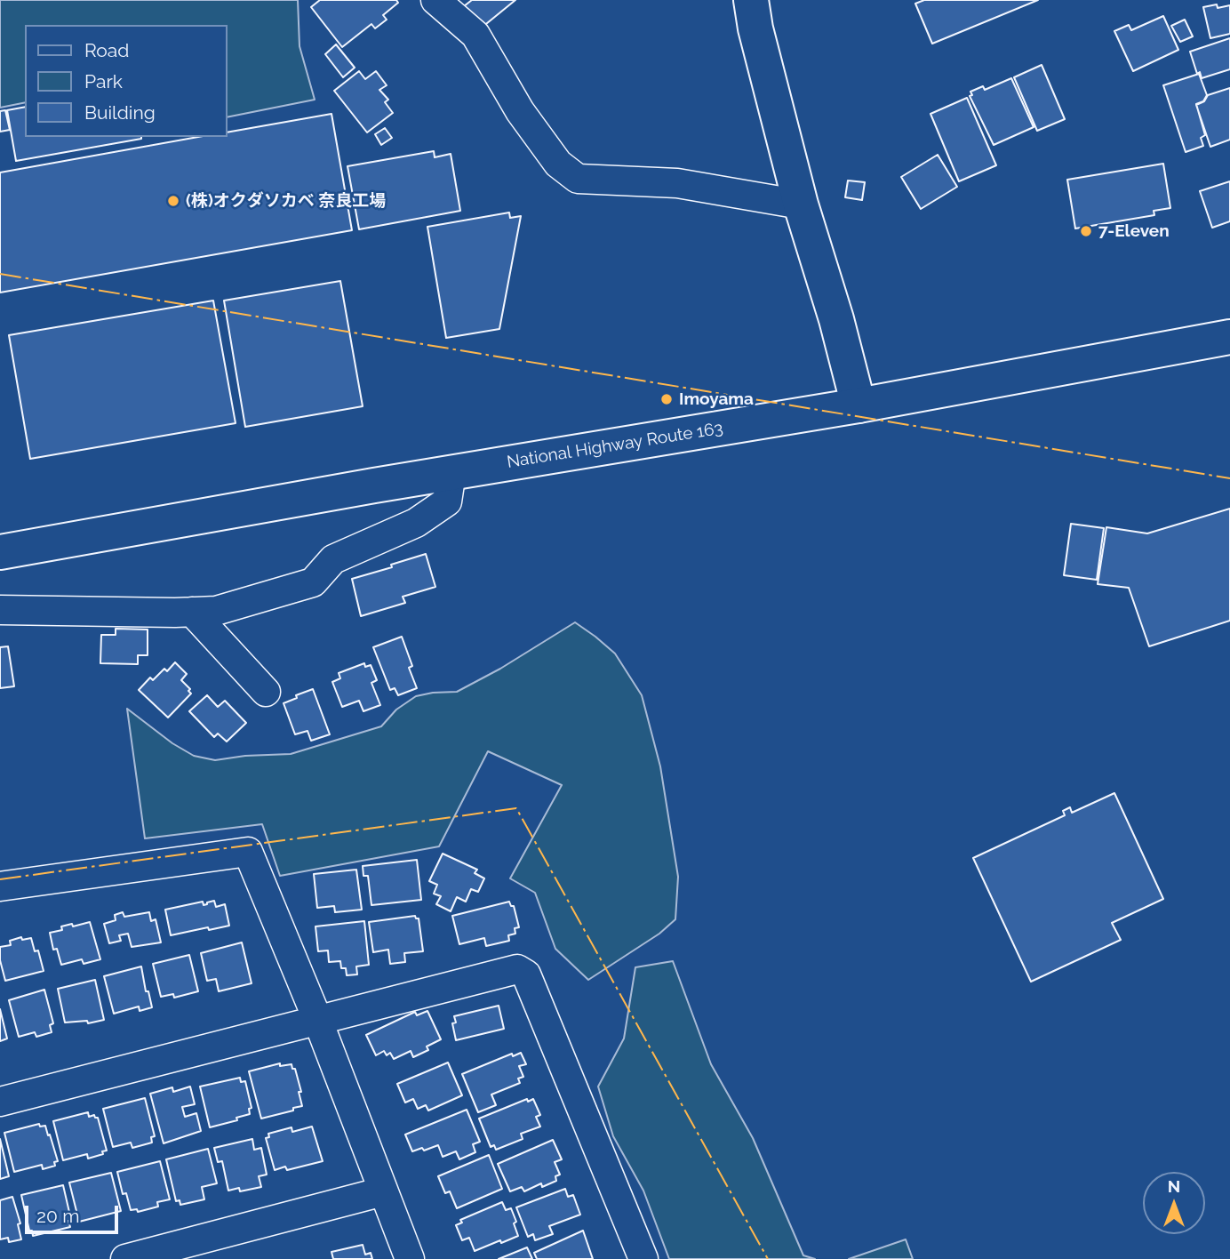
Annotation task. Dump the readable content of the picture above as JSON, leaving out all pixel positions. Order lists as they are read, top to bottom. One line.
{"streets":{"main road":["National Highway Route 163"]},"places":["(株)オクダソカベ 奈良工場","7-Eleven","Imoyama"],"legend":["Road","Park","Building"],"scale_bar":"20 m","north":"top"}
